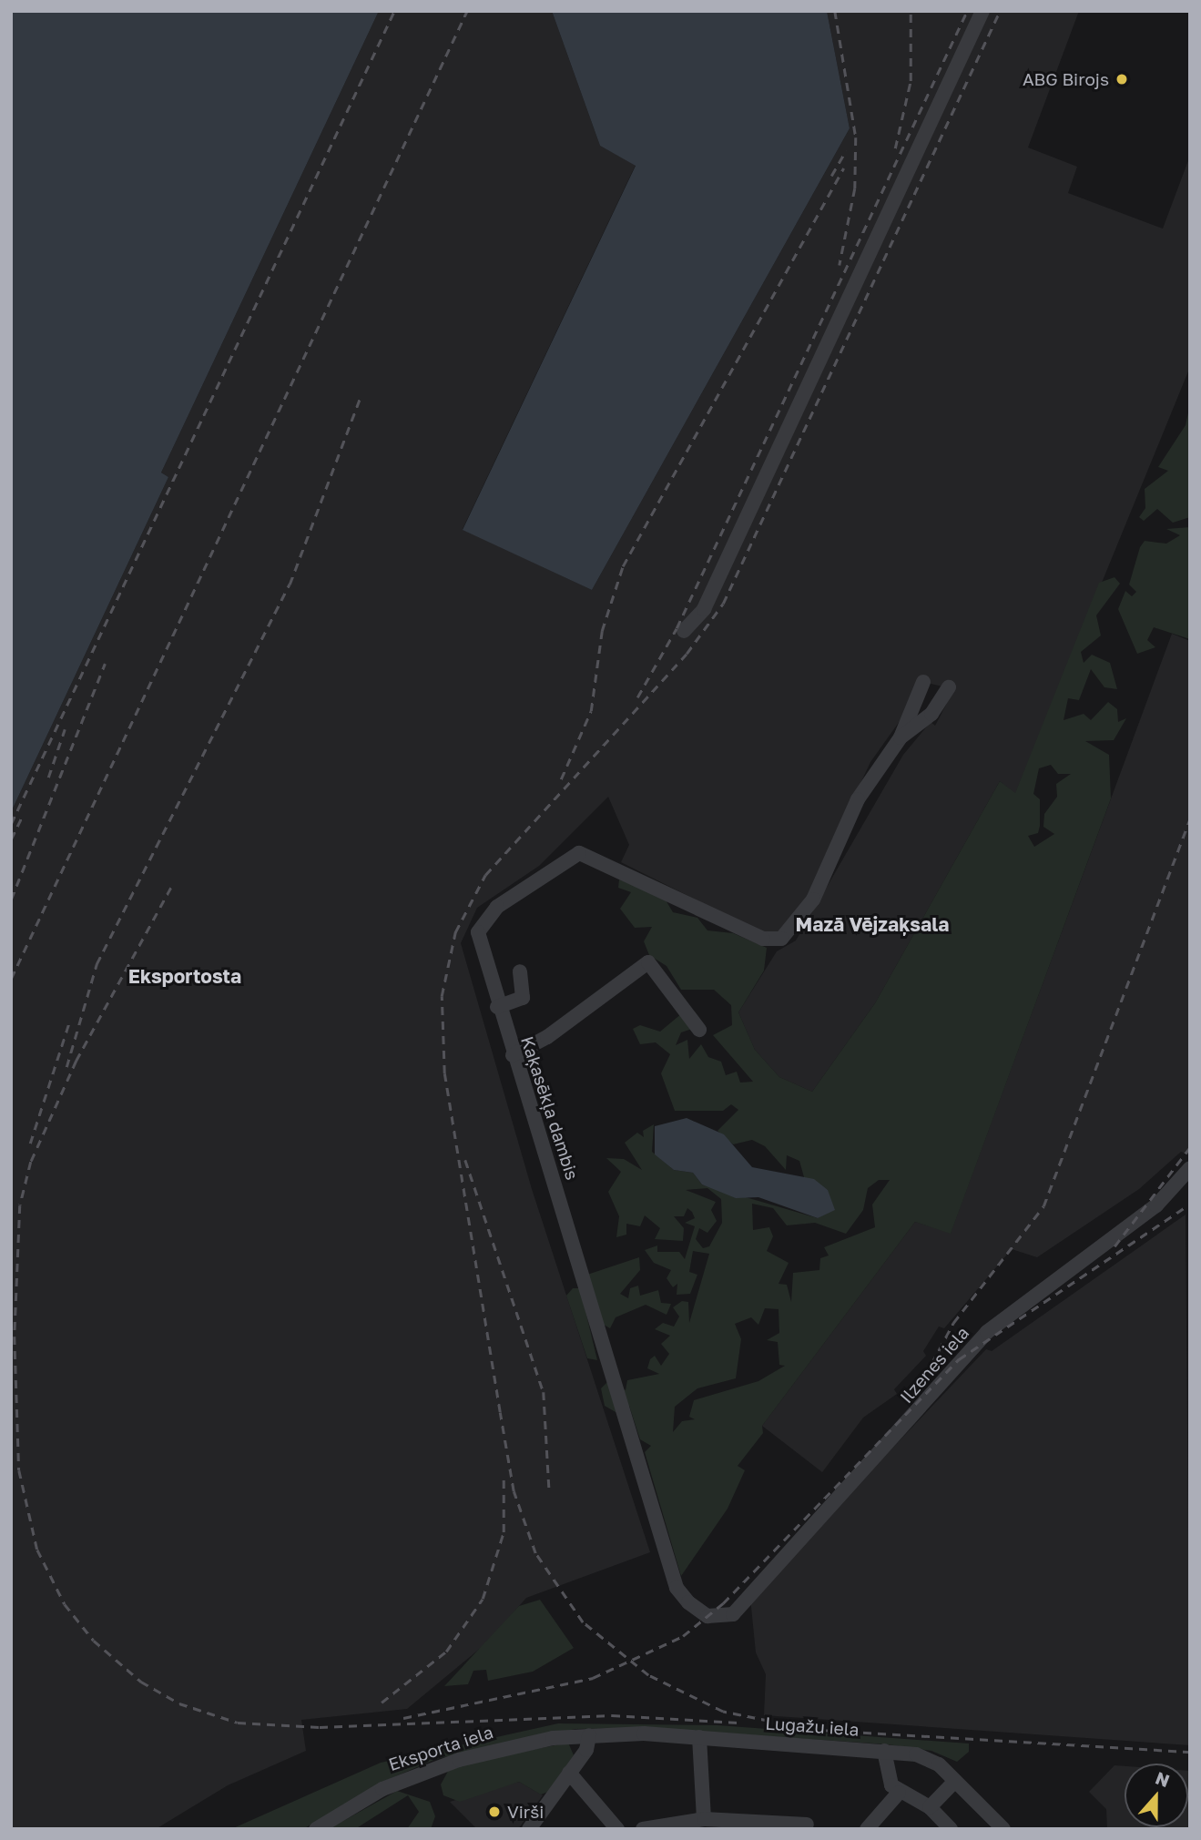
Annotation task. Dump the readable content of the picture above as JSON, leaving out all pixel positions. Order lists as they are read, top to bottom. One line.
{"streets":{"street":["Kaķasēkļa dambis","Ilzenes iela","Lugažu iela","Eksporta iela"]},"crossings":[["Kaķasēkļa dambis","Ilzenes iela"],["Lugažu iela","Eksporta iela"]],"districts":["Mazā Vējzaķsala","Eksportosta"],"places":["ABG Birojs","Virši"],"north":"top"}
